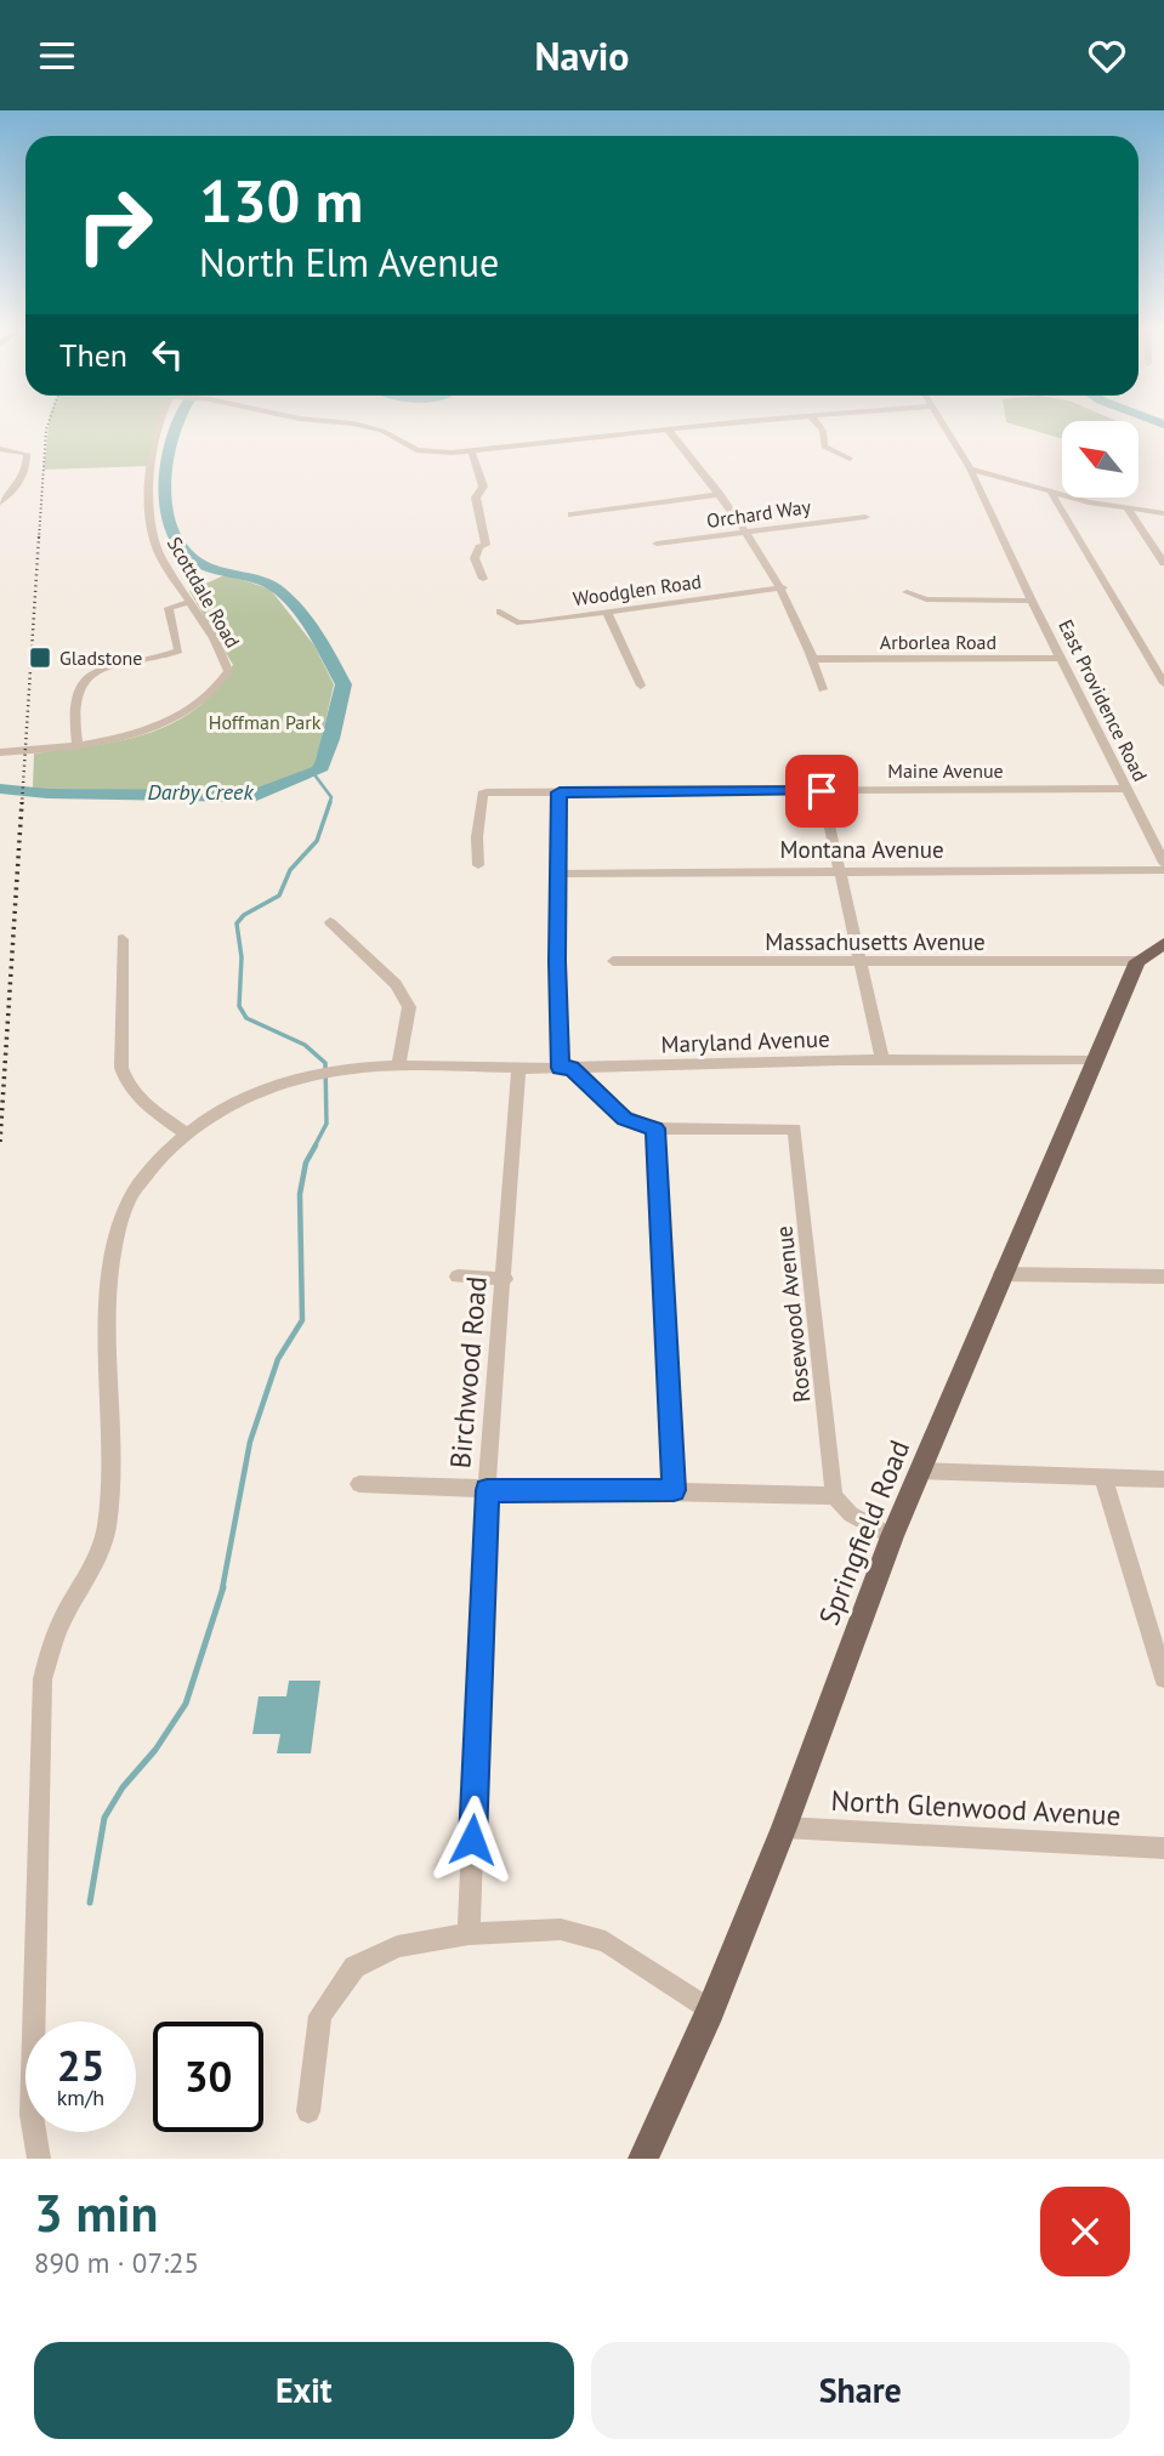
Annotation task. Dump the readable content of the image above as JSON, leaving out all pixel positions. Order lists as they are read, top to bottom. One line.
{"streets":{"main road":["Springfield Road"],"street":["Orchard Way","Woodglen Road","Scottdale Road","Arborlea Road","East Providence Road","Maine Avenue","Montana Avenue","Massachusetts Avenue","Maryland Avenue","Rosewood Avenue","Birchwood Road","North Glenwood Avenue"]},"crossings":[["Arborlea Road","East Providence Road"],["East Providence Road","Maine Avenue"],["Massachusetts Avenue","Springfield Road"],["Maryland Avenue","Birchwood Road"],["Maryland Avenue","Springfield Road"],["Springfield Road","North Glenwood Avenue"]],"water":["Darby Creek"],"parks":["Hoffman Park"],"places":{"transit":["Gladstone"]},"north":"top left","page":{"header":"Navio","turn":["130 m","North Elm Avenue"],"then":"Then","speed":"25 km/h","limit":"30","heading":["3 min","890 m · 07:25"],"buttons":["Exit","Share"]}}
